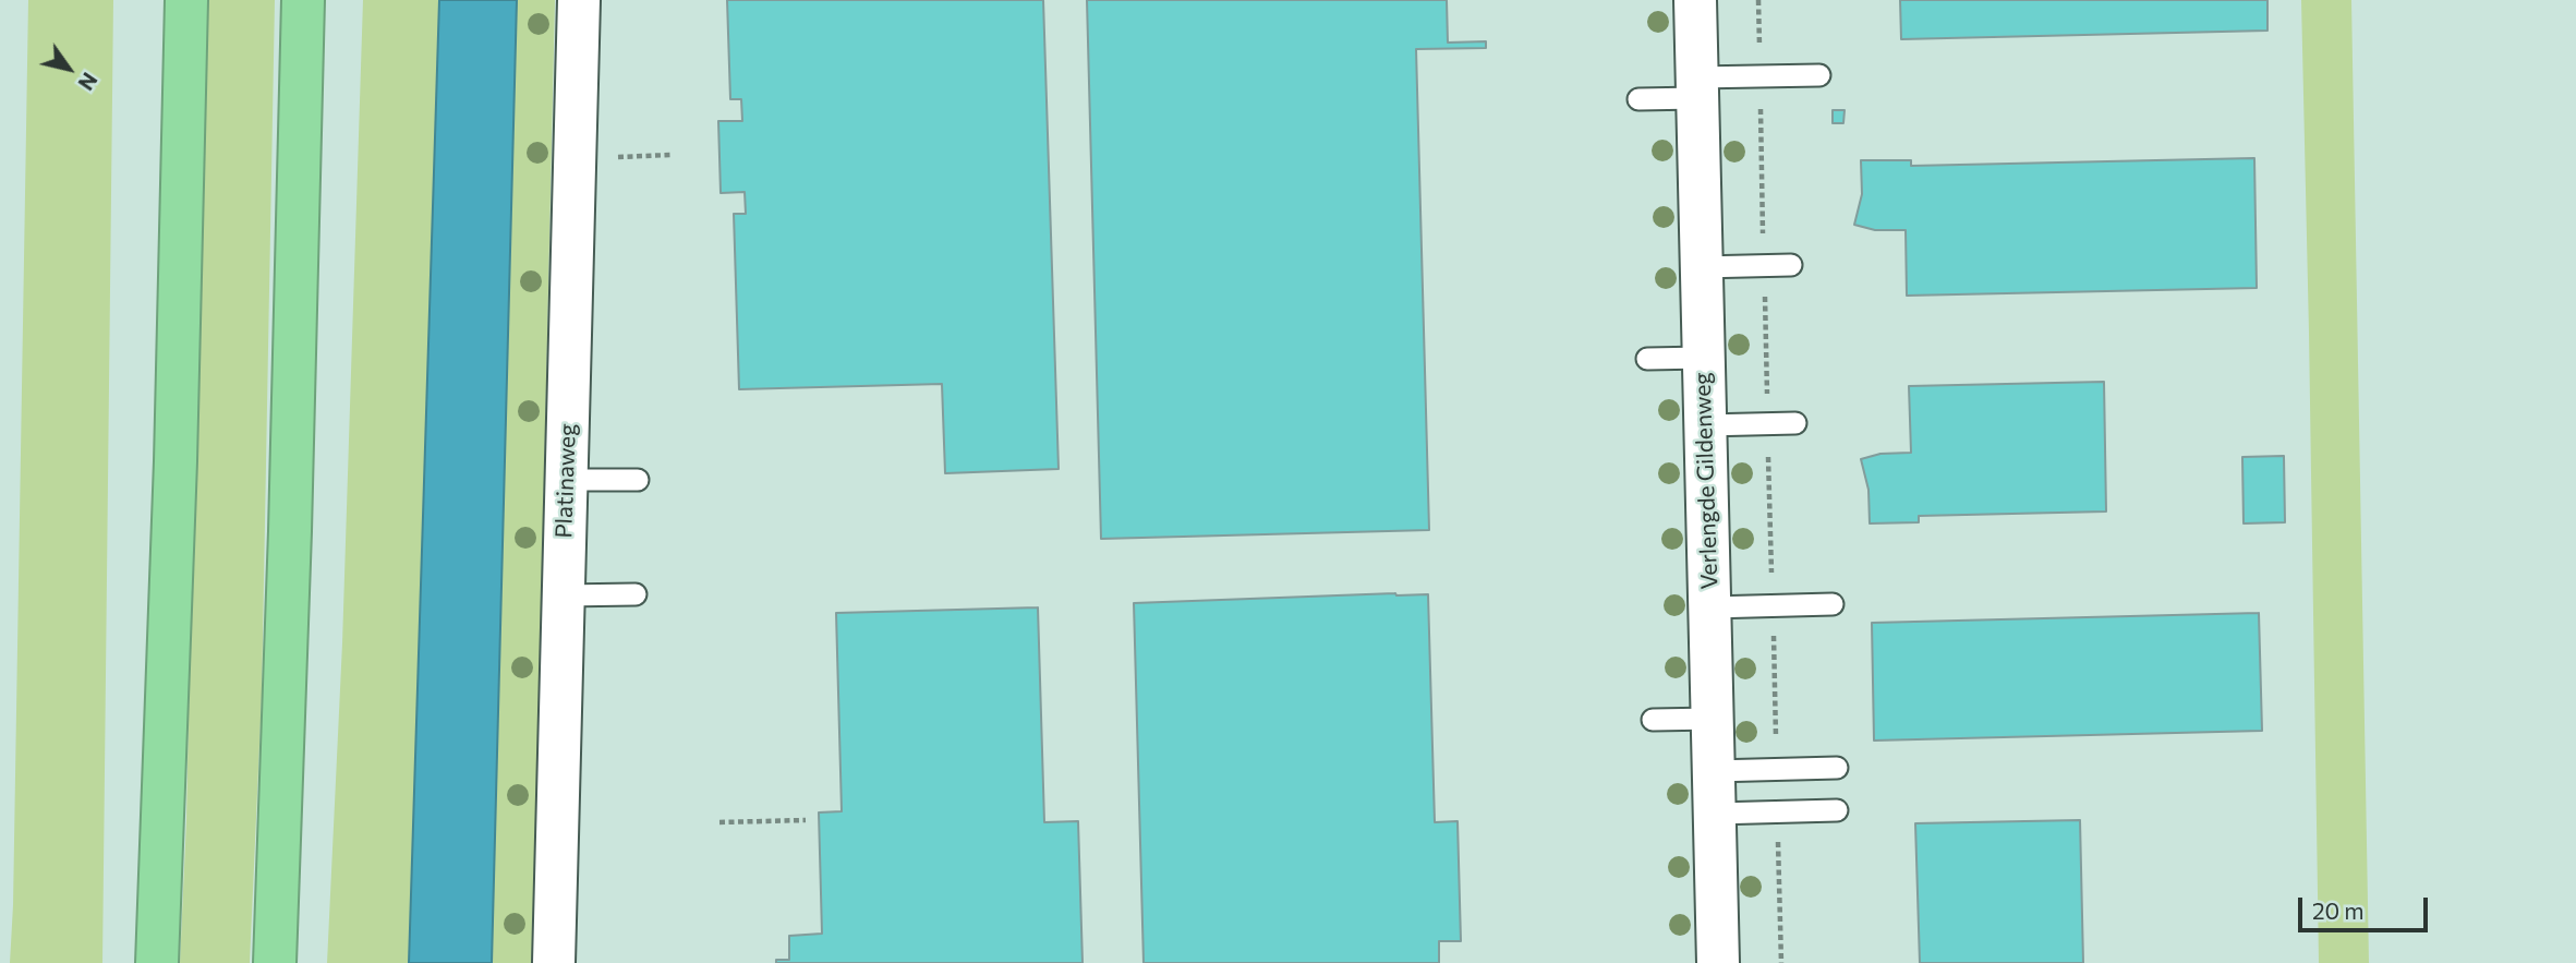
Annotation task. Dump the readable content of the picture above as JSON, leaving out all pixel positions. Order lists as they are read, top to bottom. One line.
{"streets":{"street":["Platinaweg","Verlengde Gildenweg"]},"scale_bar":"20 m","north":"bottom right"}
